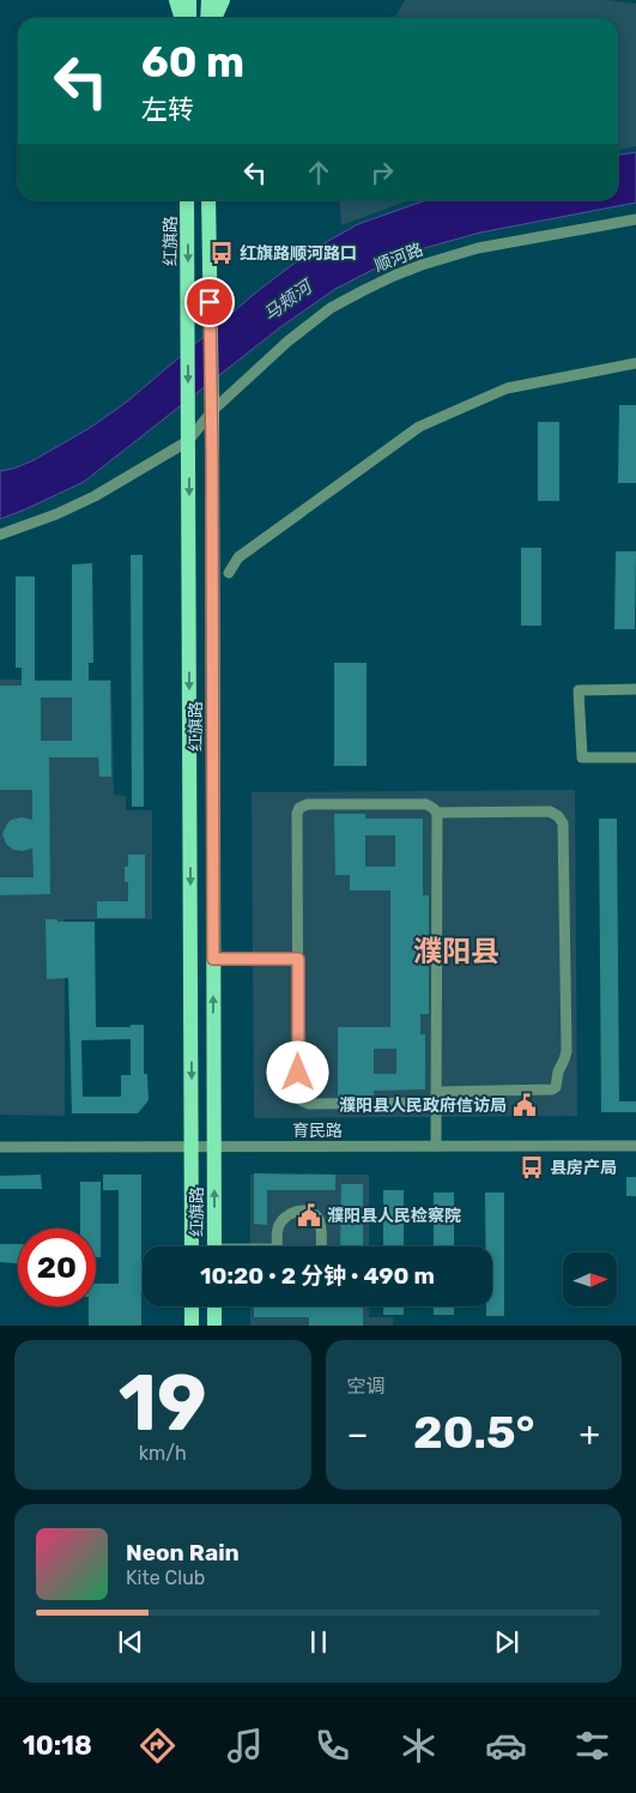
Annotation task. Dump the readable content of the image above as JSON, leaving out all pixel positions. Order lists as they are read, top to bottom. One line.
{"streets":{"main road":["红旗路"],"street":["顺河路","育民路"]},"crossings":[["红旗路","顺河路"],["红旗路","育民路"]],"districts":["濮阳县"],"water":["马颊河"],"places":{"bus stop":["红旗路顺河路口","县房产局"],"public building":["濮阳县人民政府信访局","濮阳县人民检察院"]},"north":"right","page":{"turn":["60 m","左转"],"limit":"20","trip":"10:20 · 2 分钟 · 490 m","tile":[["19","km/h"],"空调"],"heat":["−","20.5°","+"],"song":["Neon Rain","Kite Club"],"tabs":"10:18"}}
